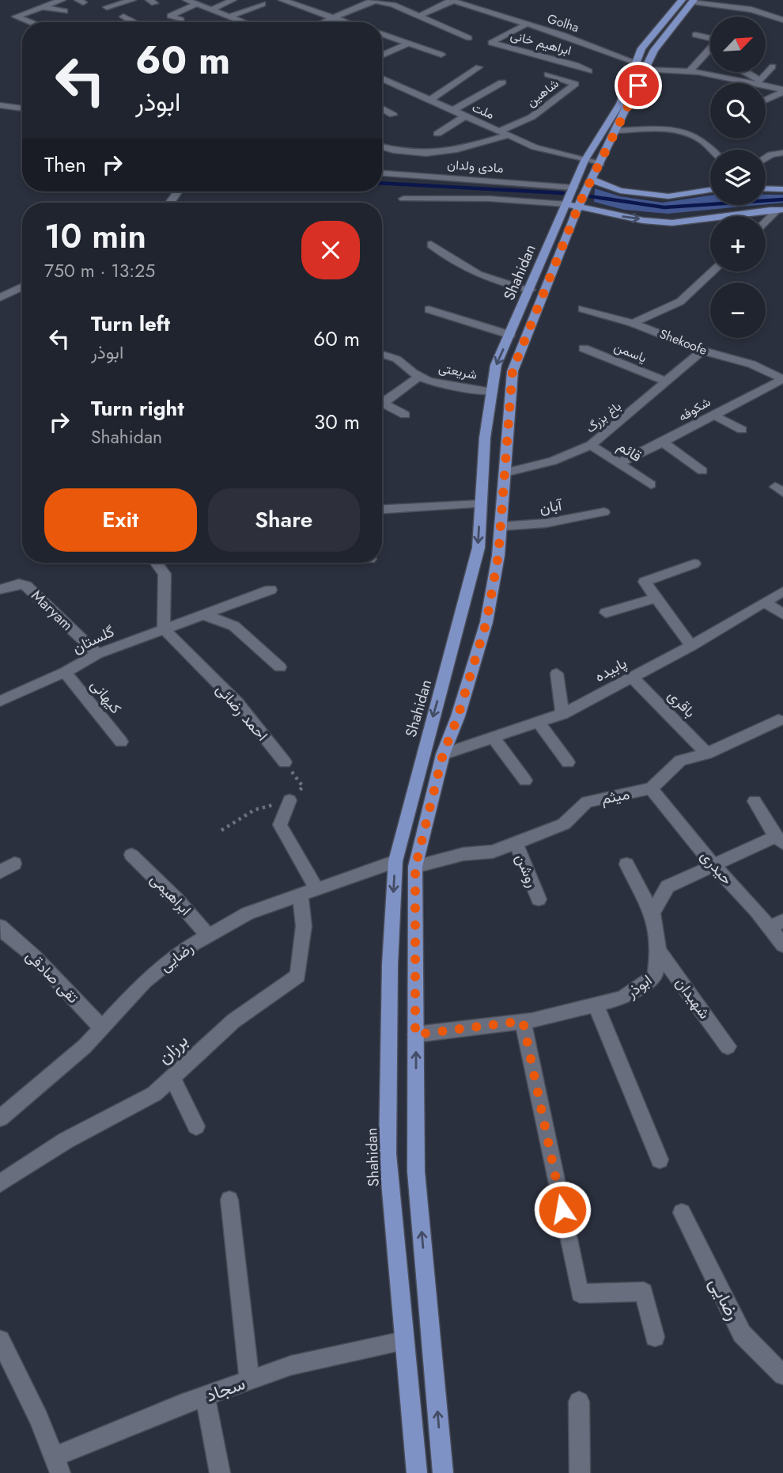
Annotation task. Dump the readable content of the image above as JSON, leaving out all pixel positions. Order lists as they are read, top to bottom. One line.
{"streets":{"main road":["Shahidan"],"street":["Golha","ابراهیم خانی","شاهین","ملت","مادی ولدان","Shekoofe","یاسمن","شریعتی","شکوفه","باغ بزرگ","قائم","آبان","Maryam","گلستان","پابیده","کیهانی","باقری","احمد رضائی","میثم","حیدری","روشن","ابراهیمی","رضایی","تقی صادقی","ابوذر","شهیدان","برزان","سجاد"]},"crossings":[["Golha","ابراهیم خانی"],["Golha","Shahidan"],["شاهین","ملت"],["ملت","Shahidan"],["مادی ولدان","Shahidan"],["Shahidan","شریعتی"],["Shahidan","باغ بزرگ"],["Shahidan","آبان"],["Shahidan","پابیده"],["Shahidan","میثم"],["Shahidan","رضایی"],["Shahidan","ابوذر"],["Shahidan","سجاد"],["Shekoofe","شکوفه"],["Shekoofe","باغ بزرگ"],["یاسمن","باغ بزرگ"],["شکوفه","قائم"],["باغ بزرگ","قائم"],["Maryam","گلستان"],["گلستان","کیهانی"],["گلستان","احمد رضائی"],["پابیده","باقری"],["باقری","میثم"],["میثم","حیدری"],["میثم","روشن"],["ابراهیمی","رضایی"],["رضایی","تقی صادقی"],["رضایی","برزان"],["ابوذر","شهیدان"]],"north":"top right","page":{"map_buttons":["+","−"],"turn":["60 m","ابوذر"],"then":"Then","heading":["10 min","750 m · 13:25"],"list":[{"name":"Turn left","note":"ابوذر","value":"60 m"},{"name":"Turn right","note":"Shahidan","value":"30 m"}],"buttons":["Exit","Share"]}}
